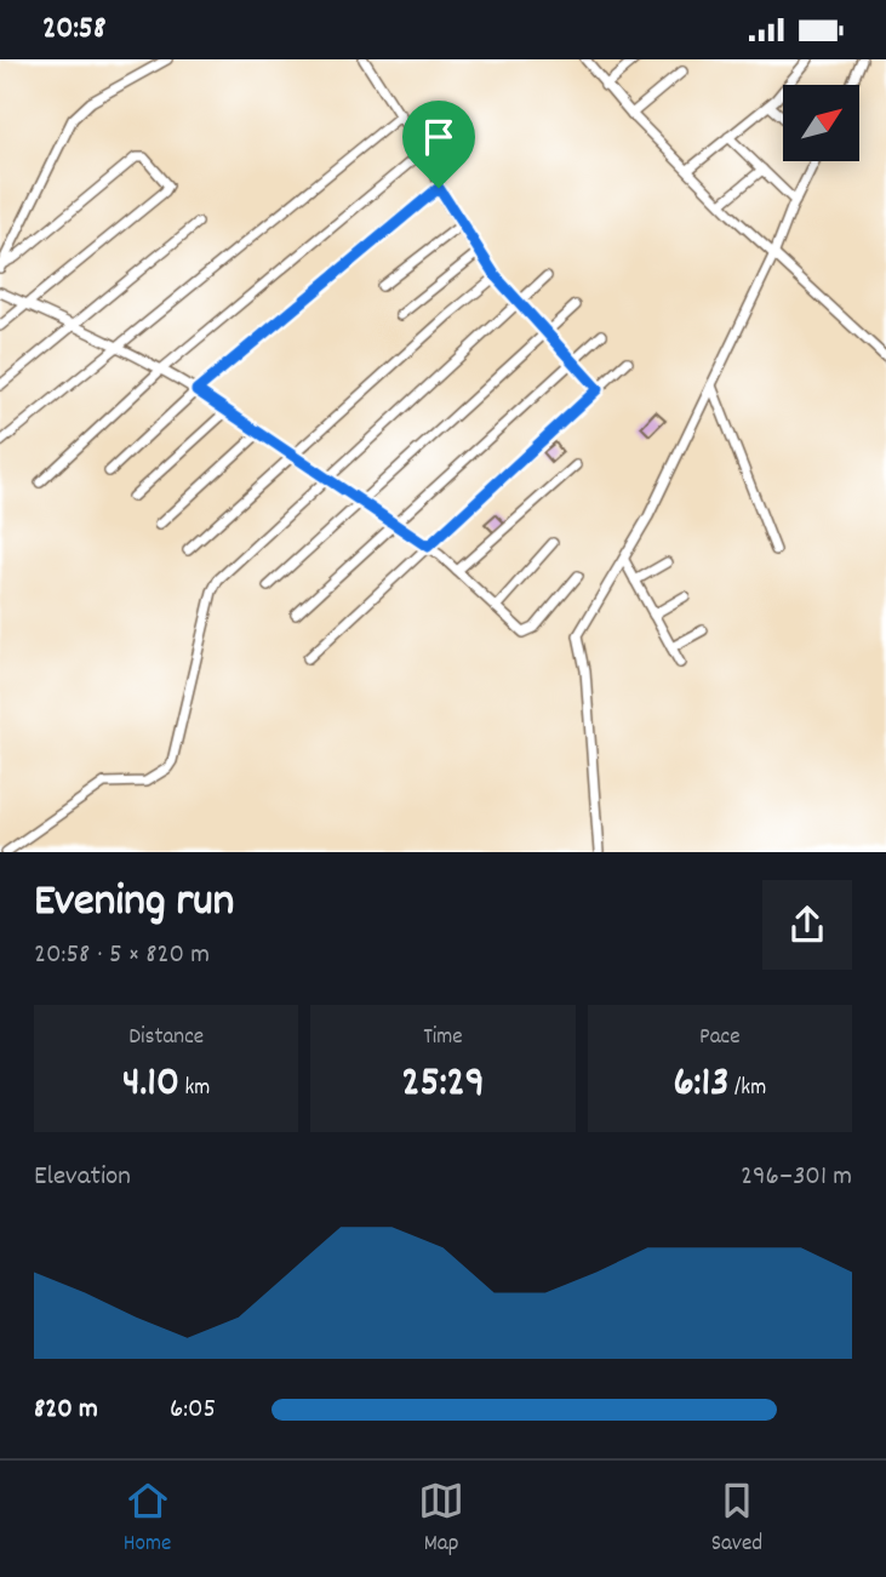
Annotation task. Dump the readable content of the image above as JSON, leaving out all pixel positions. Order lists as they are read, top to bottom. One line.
{"north":"top right","page":{"status":"20:58","heading":["Evening run","20:58 · 5 × 820 m"],"stats":[["Distance","4.10 km"],["Time","25:29"],["Pace","6:13 /km"]],"chart":["Elevation","296–301 m"],"list":[{"name":"820 m","note":"6:05"}],"tabs":["Home","Map","Saved"]}}
